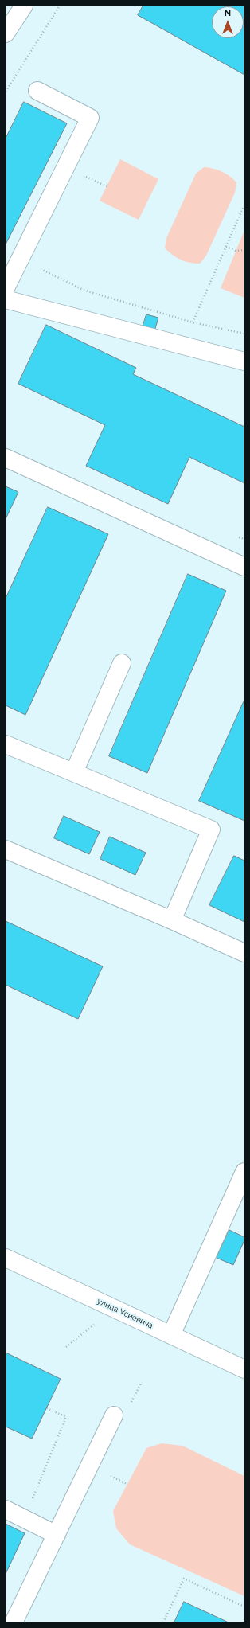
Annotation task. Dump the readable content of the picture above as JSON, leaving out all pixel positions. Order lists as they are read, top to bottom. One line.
{"streets":{"street":["улица Усиевича"]},"north":"top"}
